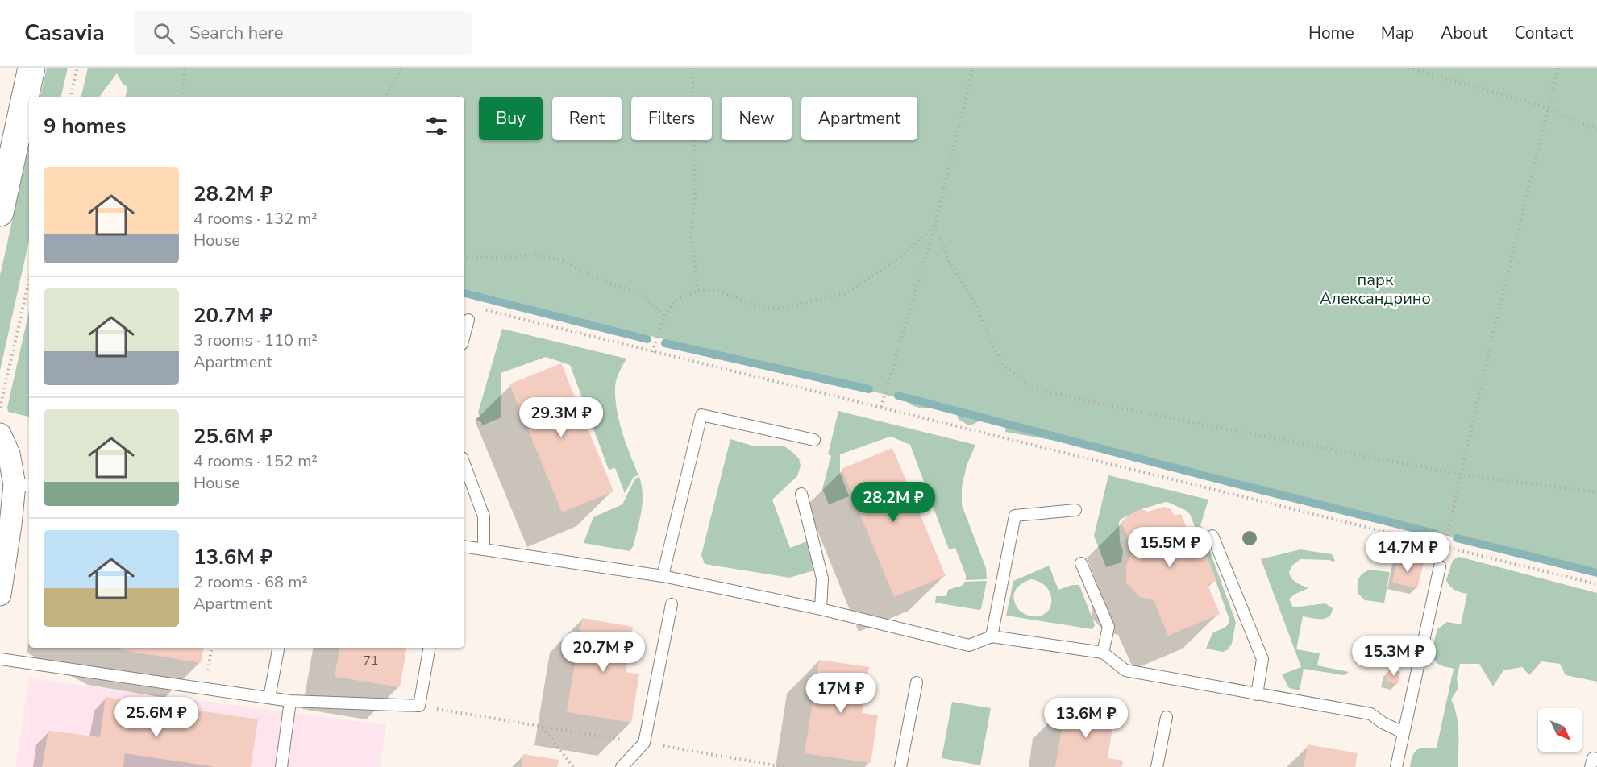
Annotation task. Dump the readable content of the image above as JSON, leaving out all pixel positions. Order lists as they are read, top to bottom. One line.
{"parks":["парк Александрино"],"house_numbers":["71"],"north":"bottom right","page":{"header":"Casavia","search":"Search here","nav":["Home","Map","About","Contact"],"chip":["Buy","Rent","Filters","New","Apartment"],"heading":"9 homes","list":[{"name":"28.2M ₽","note":"4 rooms · 132 m² · House"},{"name":"20.7M ₽","note":"3 rooms · 110 m² · Apartment"},{"name":"25.6M ₽","note":"4 rooms · 152 m² · House"},{"name":"13.6M ₽","note":"2 rooms · 68 m² · Apartment"}],"price":["29.3M ₽","28.2M ₽","15.5M ₽","14.7M ₽","20.7M ₽","15.3M ₽","17M ₽","25.6M ₽","13.6M ₽"]}}
